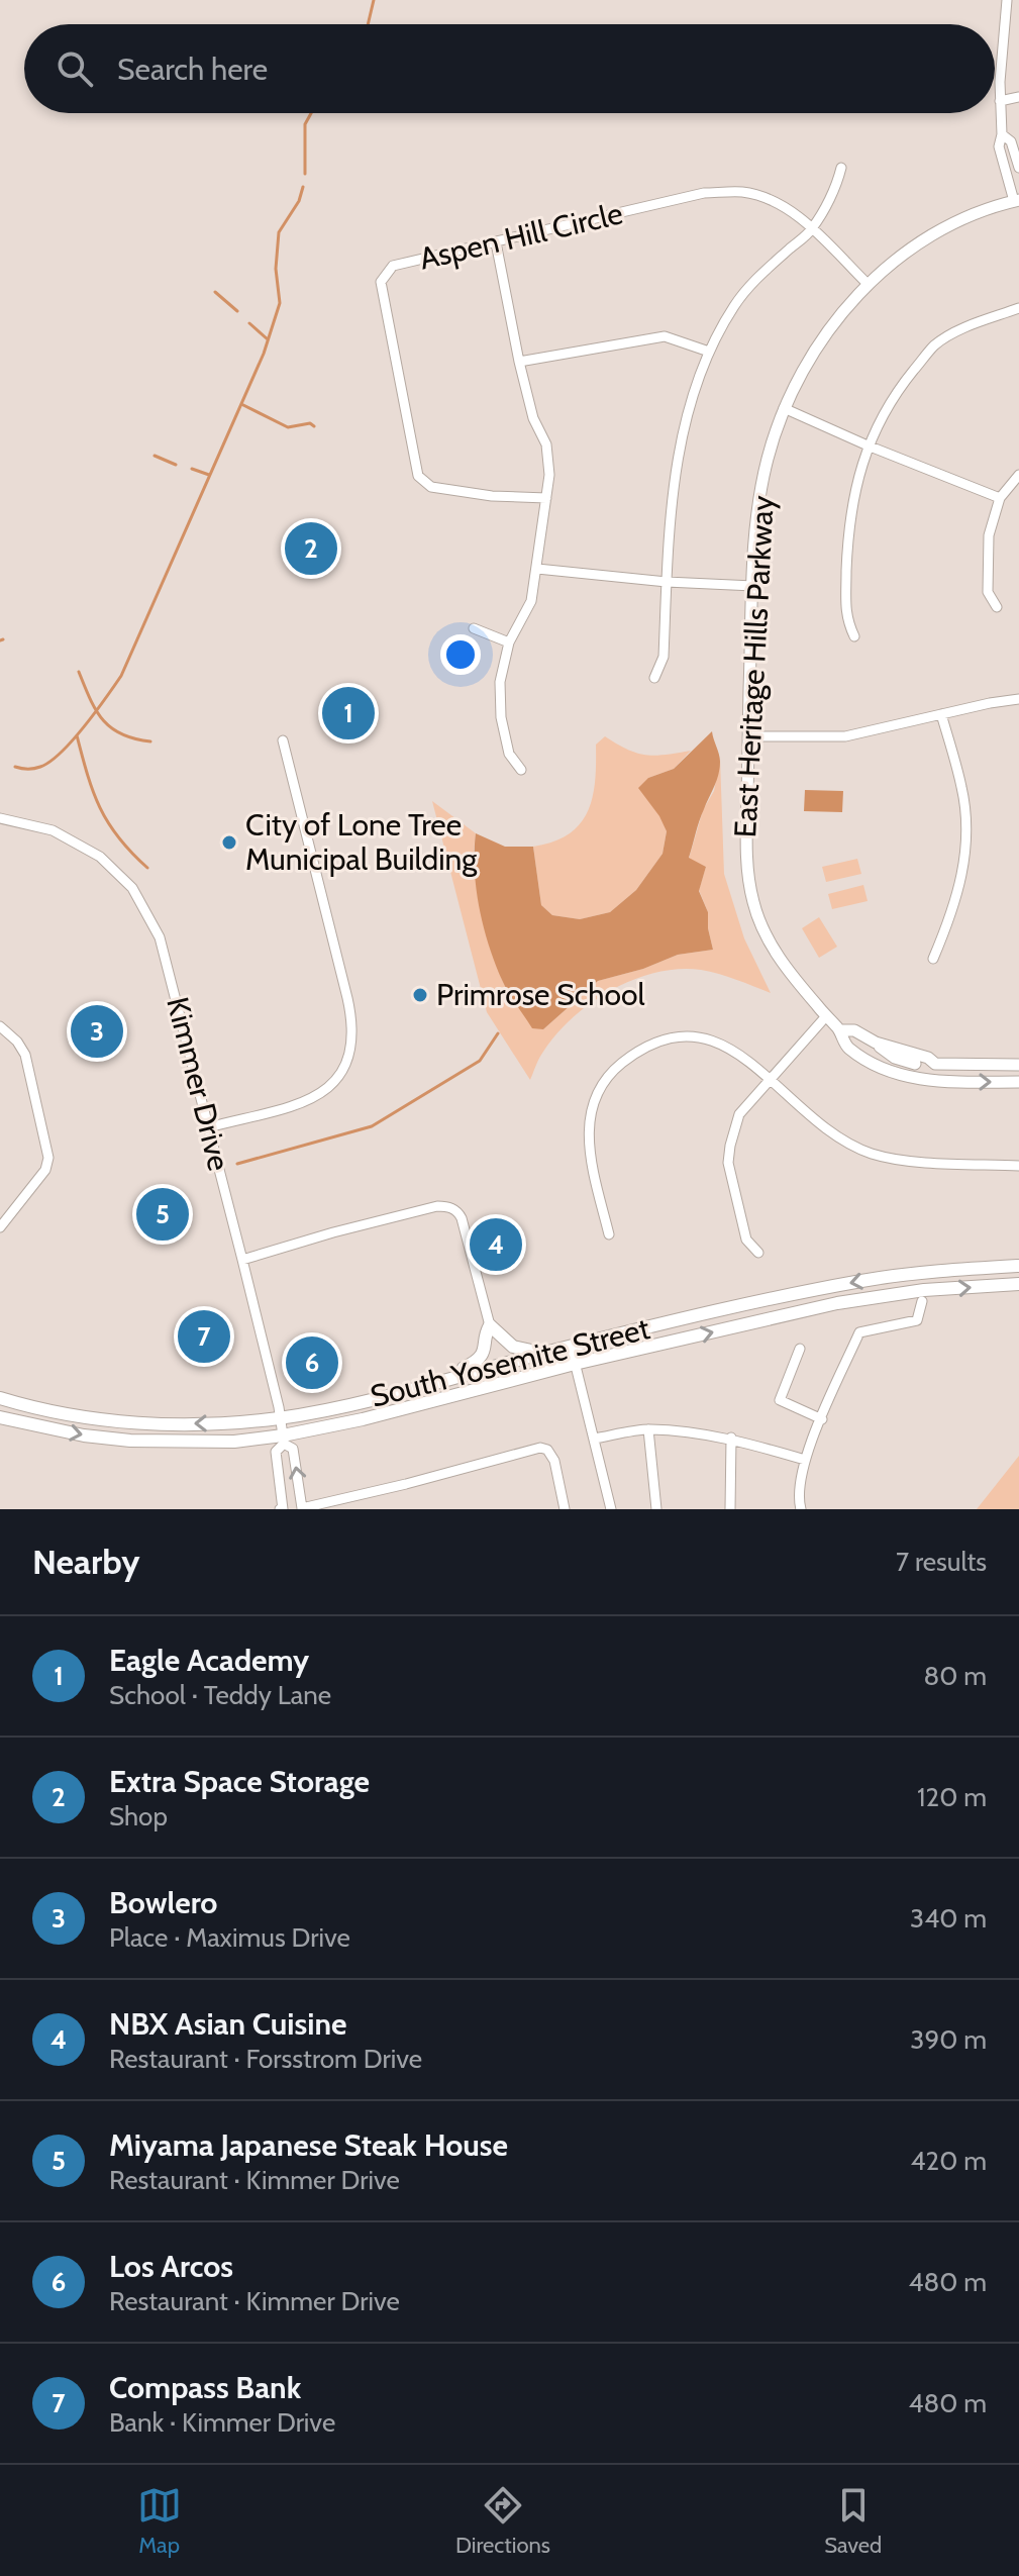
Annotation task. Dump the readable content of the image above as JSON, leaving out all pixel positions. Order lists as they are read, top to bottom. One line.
{"streets":{"main road":["South Yosemite Street"],"street":["Aspen Hill Circle","East Heritage Hills Parkway","Kimmer Drive"]},"crossings":[["Aspen Hill Circle","East Heritage Hills Parkway"],["Kimmer Drive","South Yosemite Street"]],"places":["City of Lone Tree Municipal Building","Primrose School"],"page":{"search":"Search here","pins":["2","1","3","5","4","7","6"],"heading":["Nearby","7 results"],"list":[{"mark":"1","name":"Eagle Academy","note":"School · Teddy Lane","value":"80 m"},{"mark":"2","name":"Extra Space Storage","note":"Shop","value":"120 m"},{"mark":"3","name":"Bowlero","note":"Place · Maximus Drive","value":"340 m"},{"mark":"4","name":"NBX Asian Cuisine","note":"Restaurant · Forsstrom Drive","value":"390 m"},{"mark":"5","name":"Miyama Japanese Steak House","note":"Restaurant · Kimmer Drive","value":"420 m"},{"mark":"6","name":"Los Arcos","note":"Restaurant · Kimmer Drive","value":"480 m"},{"mark":"7","name":"Compass Bank","note":"Bank · Kimmer Drive","value":"480 m"}],"nav":["Map","Directions","Saved"]}}
